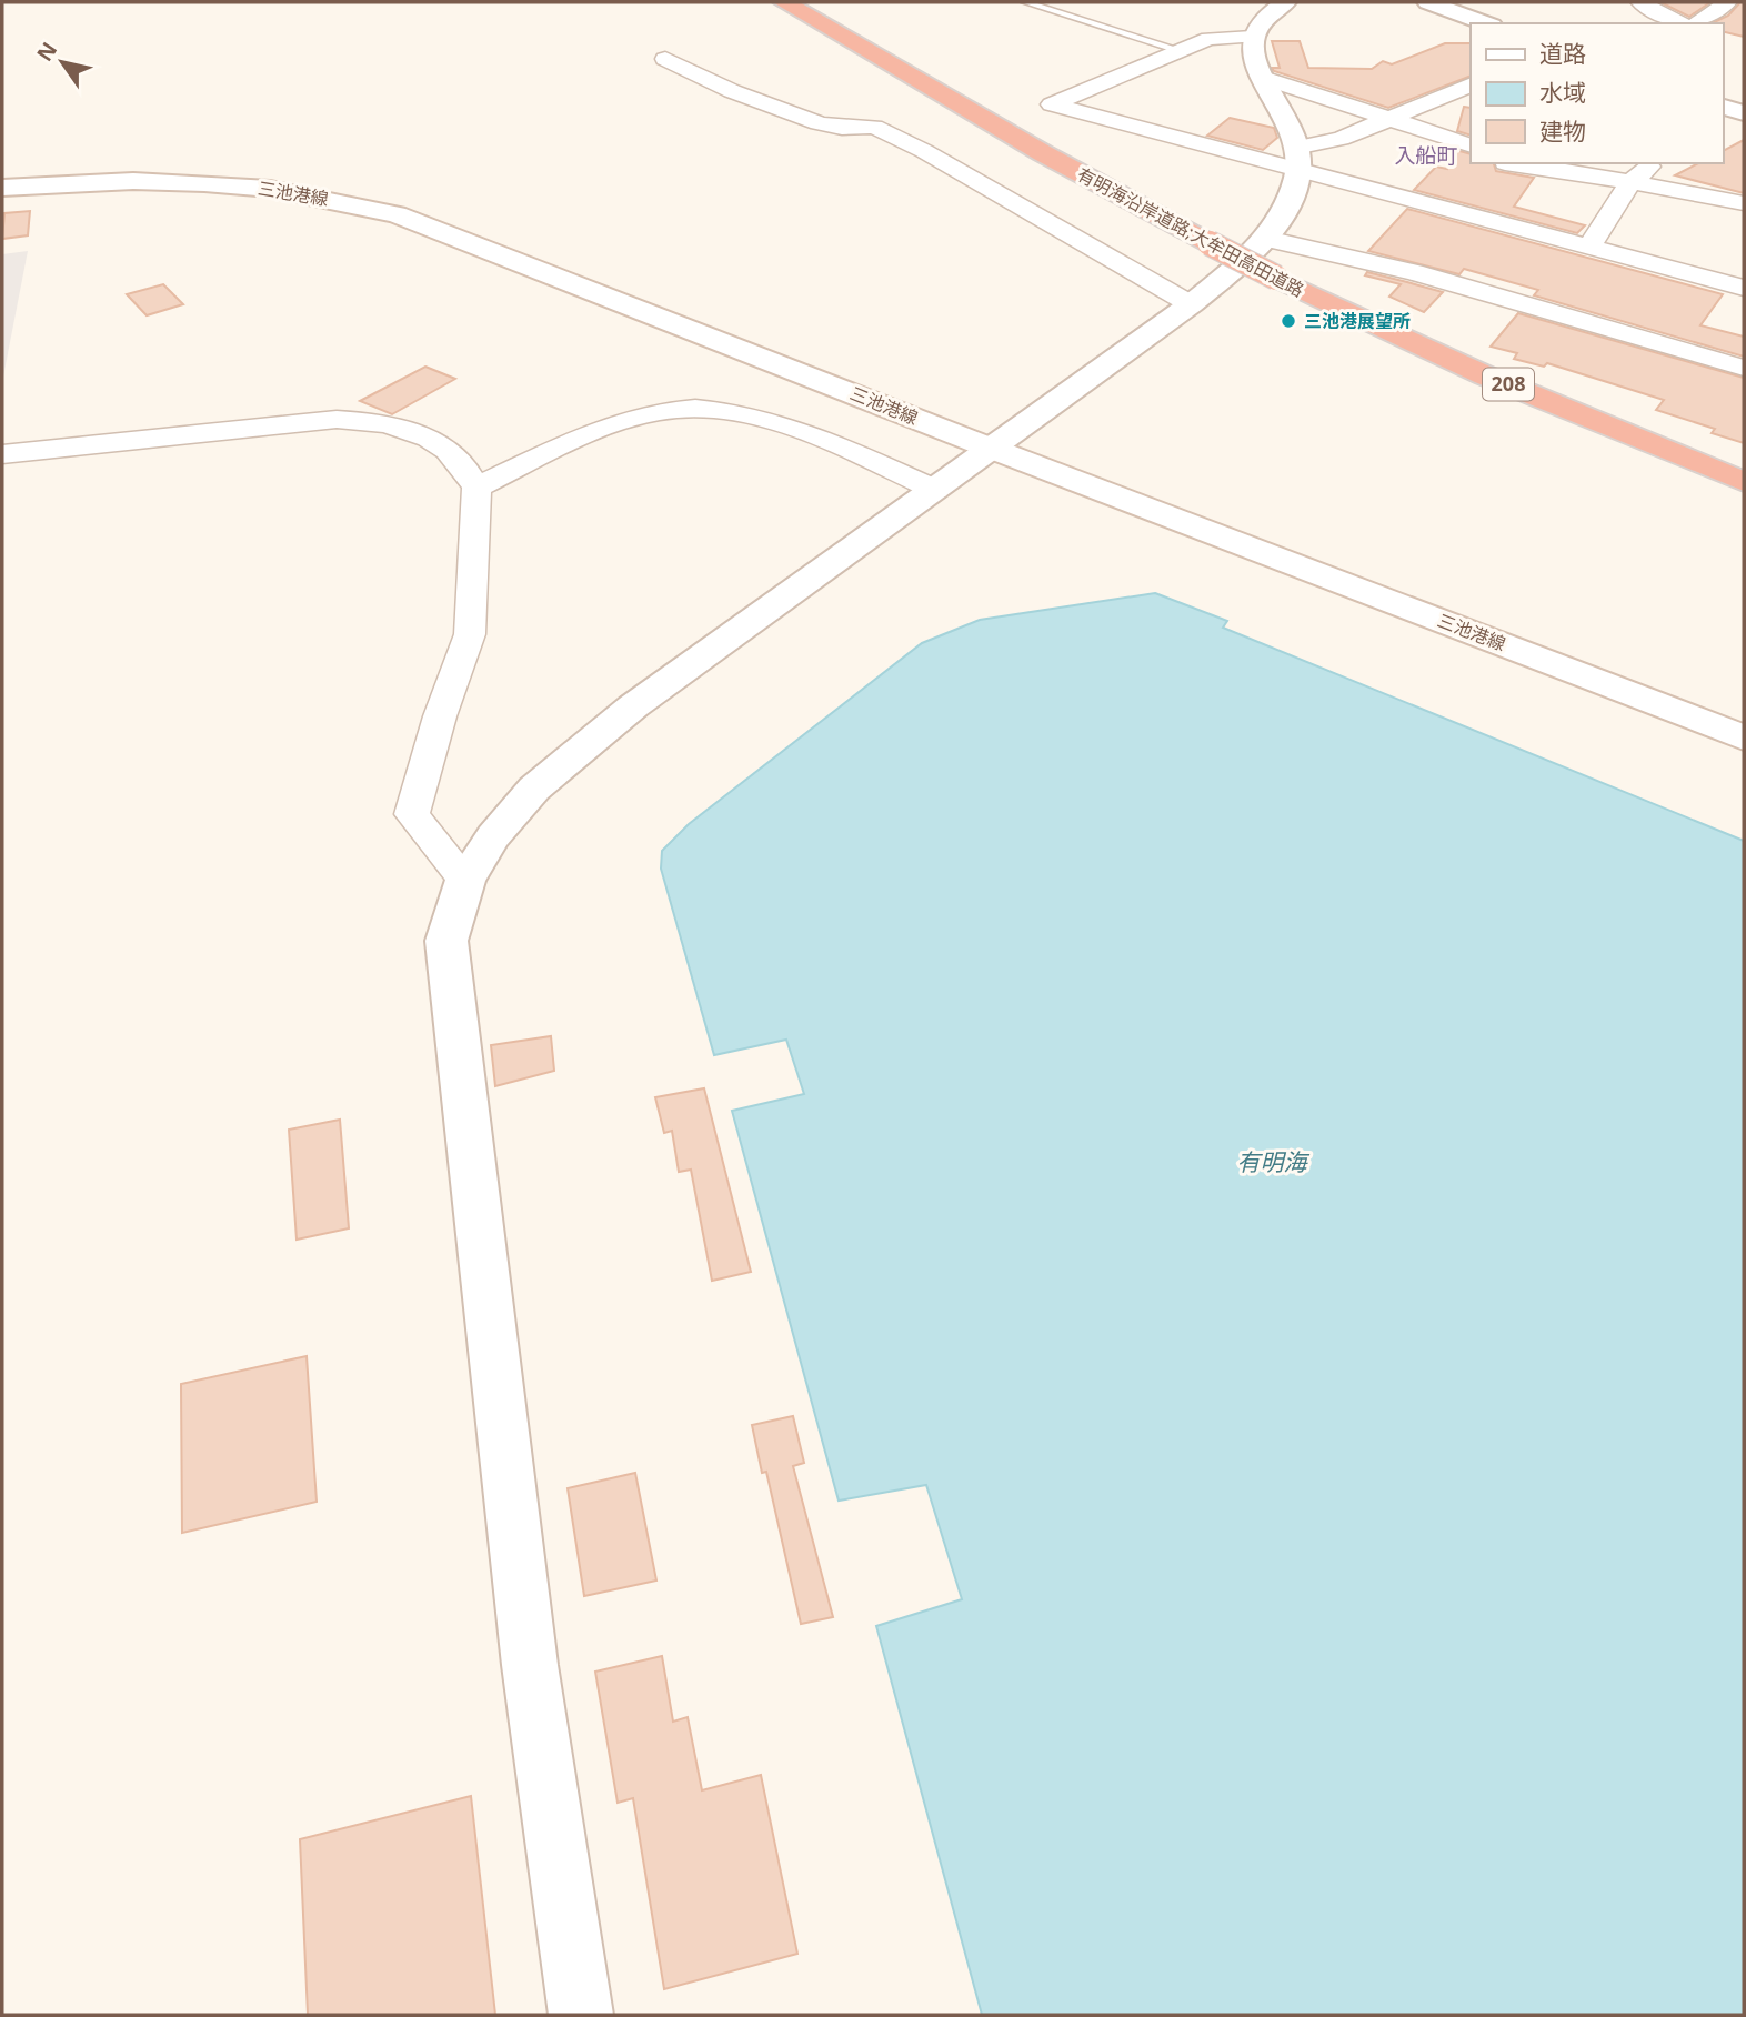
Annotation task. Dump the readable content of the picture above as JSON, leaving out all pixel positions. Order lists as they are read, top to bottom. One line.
{"streets":{"highway":["有明海沿岸道路;大牟田高田道路","208"],"main road":["三池港線"]},"districts":["入船町"],"water":["有明海"],"places":["三池港展望所"],"legend":["道路","水域","建物"],"north":"top left"}
